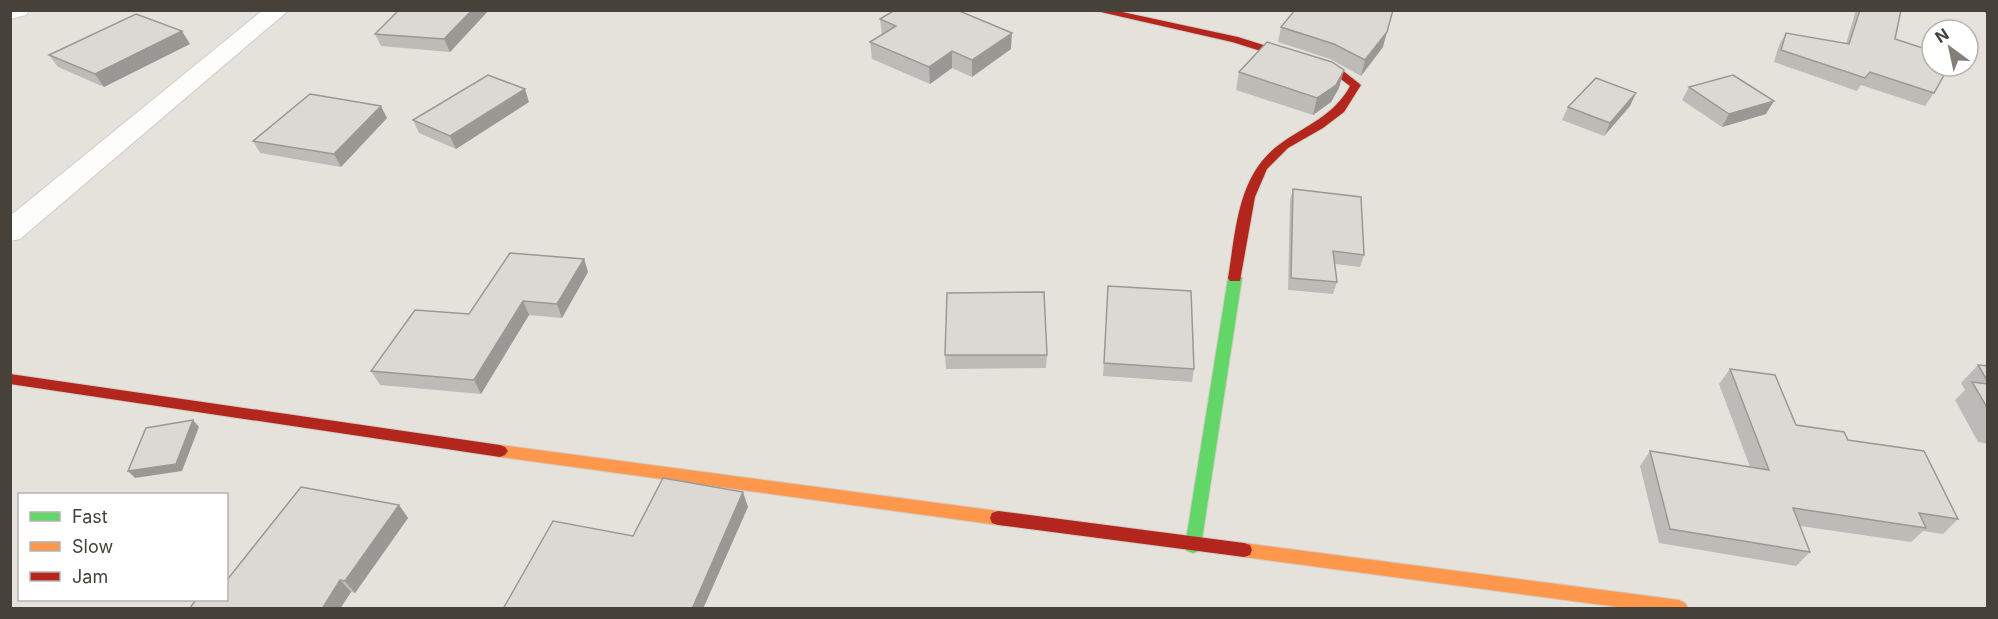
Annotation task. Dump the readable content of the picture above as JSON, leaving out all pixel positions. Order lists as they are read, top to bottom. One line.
{"legend":["Fast","Slow","Jam"],"north":"top left"}
